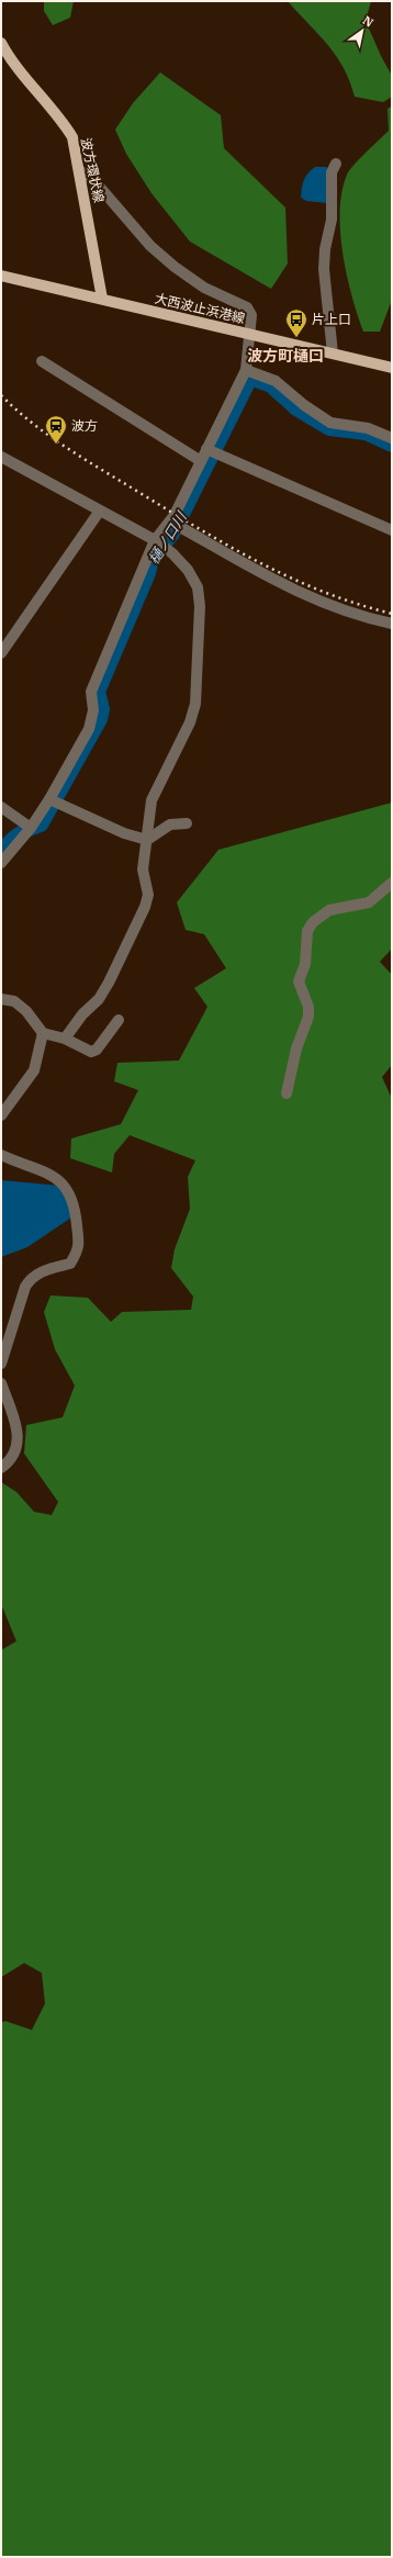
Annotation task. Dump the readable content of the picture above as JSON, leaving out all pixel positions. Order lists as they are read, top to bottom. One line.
{"streets":{"main road":["波方環状線","大西波止浜港線"]},"crossings":[["波方環状線","大西波止浜港線"]],"districts":["波方町樋口"],"water":["樋ノ口川"],"places":{"bus stop":["片上口"],"station":["波方"]},"north":"top right"}
